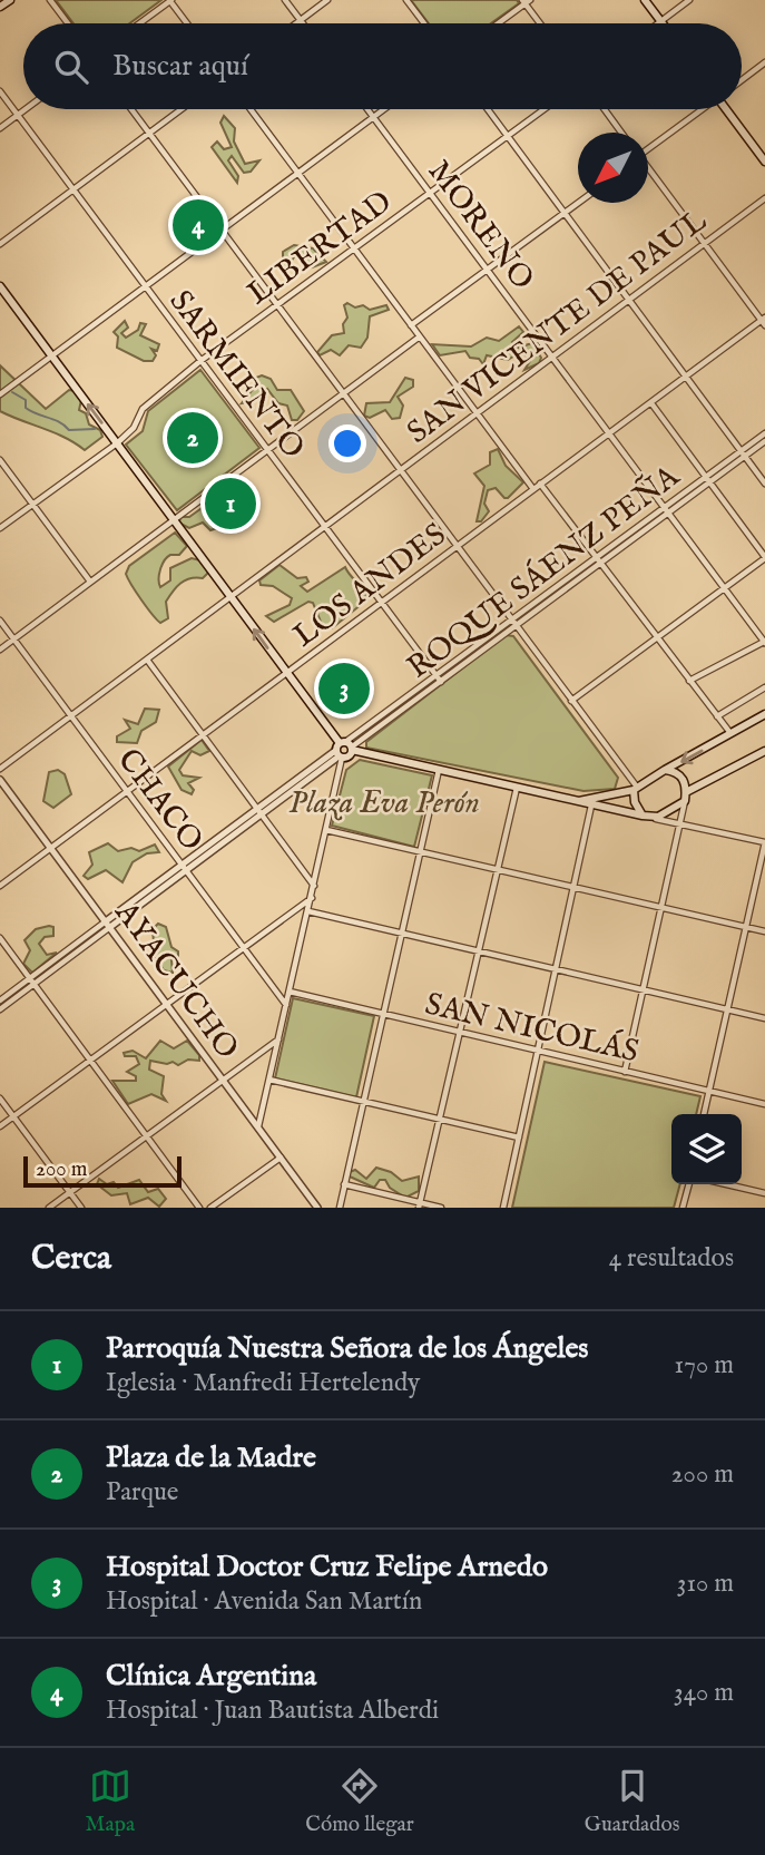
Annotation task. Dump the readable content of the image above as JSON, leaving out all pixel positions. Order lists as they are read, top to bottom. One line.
{"streets":{"street":["MORENO","LIBERTAD","SAN VICENTE DE PAUL","SARMIENTO","ROQUE SÁENZ PEÑA","LOS ANDES","CHACO","AYACUCHO","SAN NICOLÁS"]},"crossings":[["MORENO","LIBERTAD"],["MORENO","SAN VICENTE DE PAUL"],["MORENO","ROQUE SÁENZ PEÑA"],["MORENO","LOS ANDES"],["LIBERTAD","SARMIENTO"],["SAN VICENTE DE PAUL","SARMIENTO"],["SAN VICENTE DE PAUL","CHACO"],["SARMIENTO","ROQUE SÁENZ PEÑA"],["SARMIENTO","LOS ANDES"],["ROQUE SÁENZ PEÑA","CHACO"],["ROQUE SÁENZ PEÑA","AYACUCHO"],["LOS ANDES","CHACO"],["LOS ANDES","AYACUCHO"]],"parks":["Plaza Eva Perón"],"scale_bar":"200 m","north":"bottom left","page":{"search":"Buscar aquí","pins":["4","2","1","3"],"scale":"200 m","heading":["Cerca","4 resultados"],"list":[{"mark":"1","name":"Parroquía Nuestra Señora de los Ángeles","note":"Iglesia · Manfredi Hertelendy","value":"170 m"},{"mark":"2","name":"Plaza de la Madre","note":"Parque","value":"200 m"},{"mark":"3","name":"Hospital Doctor Cruz Felipe Arnedo","note":"Hospital · Avenida San Martín","value":"310 m"},{"mark":"4","name":"Clínica Argentina","note":"Hospital · Juan Bautista Alberdi","value":"340 m"}],"nav":["Mapa","Cómo llegar","Guardados"]}}
